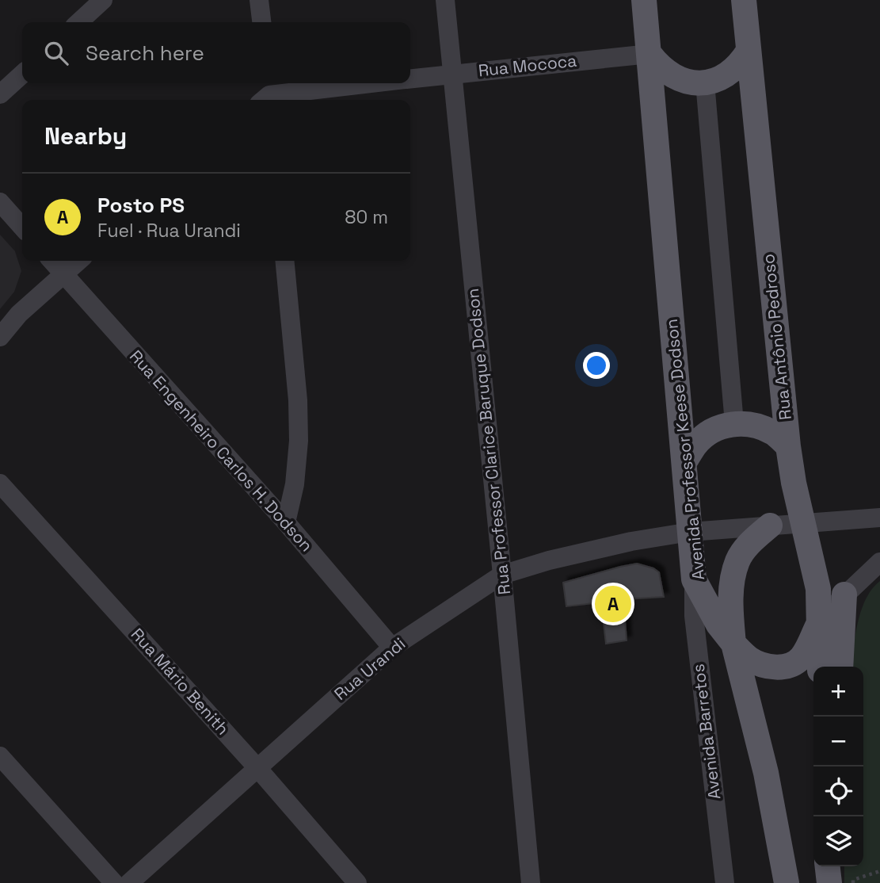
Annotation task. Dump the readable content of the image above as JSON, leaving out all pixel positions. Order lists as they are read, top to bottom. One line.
{"streets":{"main road":["Rua Antônio Pedroso","Avenida Professor Keese Dodson"],"street":["Rua Mococa","Rua Professor Clarice Baruque Dodson","Rua Engenheiro Carlos H. Dodson","Rua Urandi","Rua Mário Benith","Avenida Barretos"]},"crossings":[["Rua Mococa","Rua Professor Clarice Baruque Dodson"],["Rua Mococa","Avenida Professor Keese Dodson"],["Rua Antônio Pedroso","Avenida Professor Keese Dodson"],["Rua Antônio Pedroso","Rua Urandi"],["Rua Professor Clarice Baruque Dodson","Rua Urandi"],["Avenida Professor Keese Dodson","Rua Urandi"],["Avenida Professor Keese Dodson","Avenida Barretos"],["Rua Engenheiro Carlos H. Dodson","Rua Urandi"],["Rua Urandi","Rua Mário Benith"]],"page":{"search":"Search here","heading":"Nearby","list":[{"mark":"A","name":"Posto PS","note":"Fuel · Rua Urandi","value":"80 m"}],"pins":"A","map_buttons":["+","−"]}}
